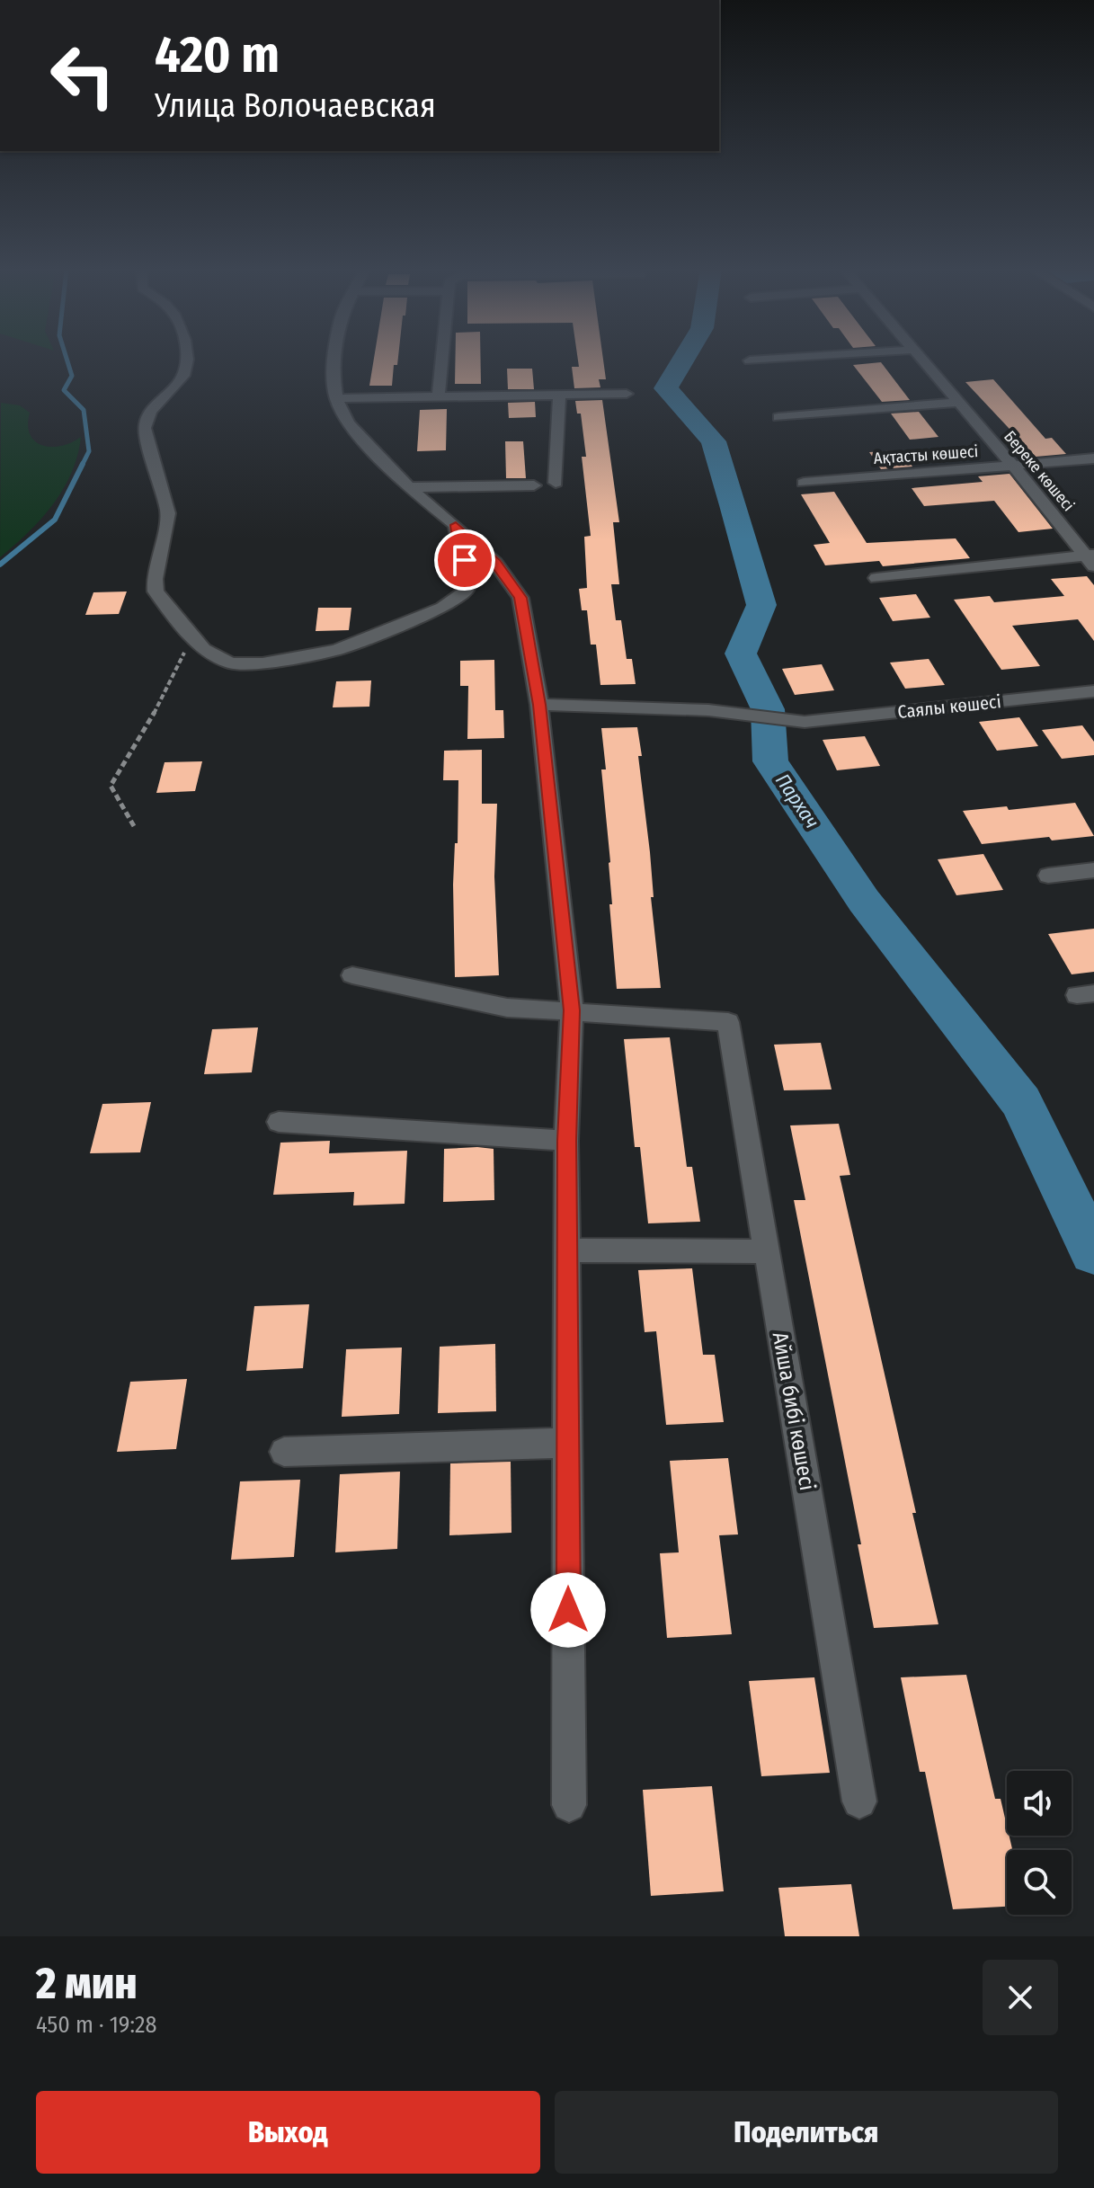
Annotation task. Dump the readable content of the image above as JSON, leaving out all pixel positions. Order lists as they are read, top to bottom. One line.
{"streets":{"street":["Ақтасты көшесі","Береке көшесі","Саялы көшесі","Айша бибі көшесі"]},"crossings":[["Ақтасты көшесі","Береке көшесі"]],"water":["Пархач"],"page":{"turn":["420 m","Улица Волочаевская"],"heading":["2 мин","450 m · 19:28"],"buttons":["Выход","Поделиться"]}}
